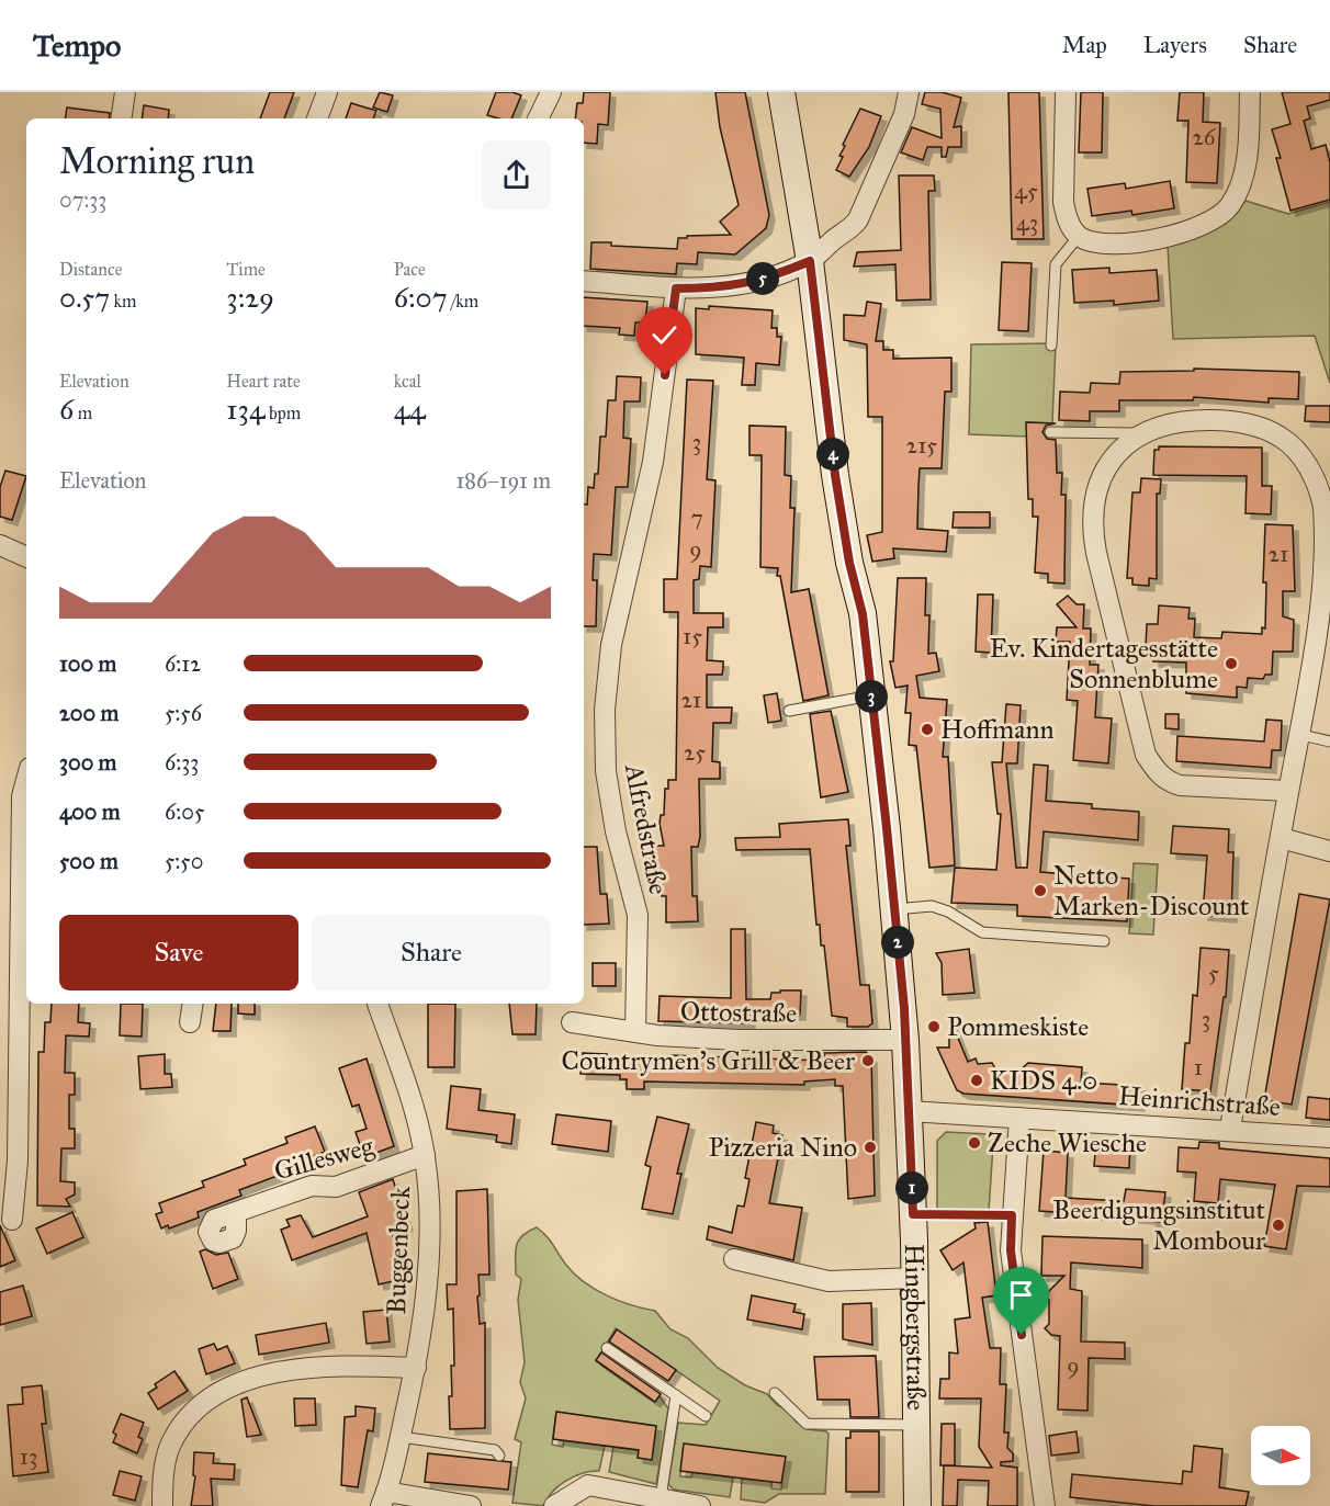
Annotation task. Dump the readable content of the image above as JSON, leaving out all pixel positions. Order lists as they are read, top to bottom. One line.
{"streets":{"street":["Alfredstraße","Ottostraße","Heinrichstraße","Gillesweg","Buggenbeck","Hingbergstraße"]},"crossings":[["Alfredstraße","Ottostraße"],["Ottostraße","Hingbergstraße"],["Heinrichstraße","Hingbergstraße"],["Gillesweg","Buggenbeck"]],"places":["Ev. Kindertagesstätte Sonnenblume","Hoffmann","Netto Marken-Discount","Pommeskiste","Countrymen's Grill & Beer","KIDS 4.0","Zeche Wiesche","Pizzeria Nino","Beerdigungsinstitut Mombour"],"house_numbers":["26","45","43","3","215","7","9","21","15","21","25","5","3","1","9","13"],"north":"right","page":{"header":"Tempo","nav":["Map","Layers","Share"],"heading":["Morning run","07:33"],"stats":[["Distance","0.57 km"],["Time","3:29"],["Pace","6:07 /km"],["Elevation","6 m"],["Heart rate","134 bpm"],["kcal","44"]],"pins":["5","4","3","2","1"],"chart":["Elevation","186–191 m"],"list":[{"name":"100 m","note":"6:12"},{"name":"200 m","note":"5:56"},{"name":"300 m","note":"6:33"},{"name":"400 m","note":"6:05"},{"name":"500 m","note":"5:50"}],"buttons":["Save","Share"]}}
